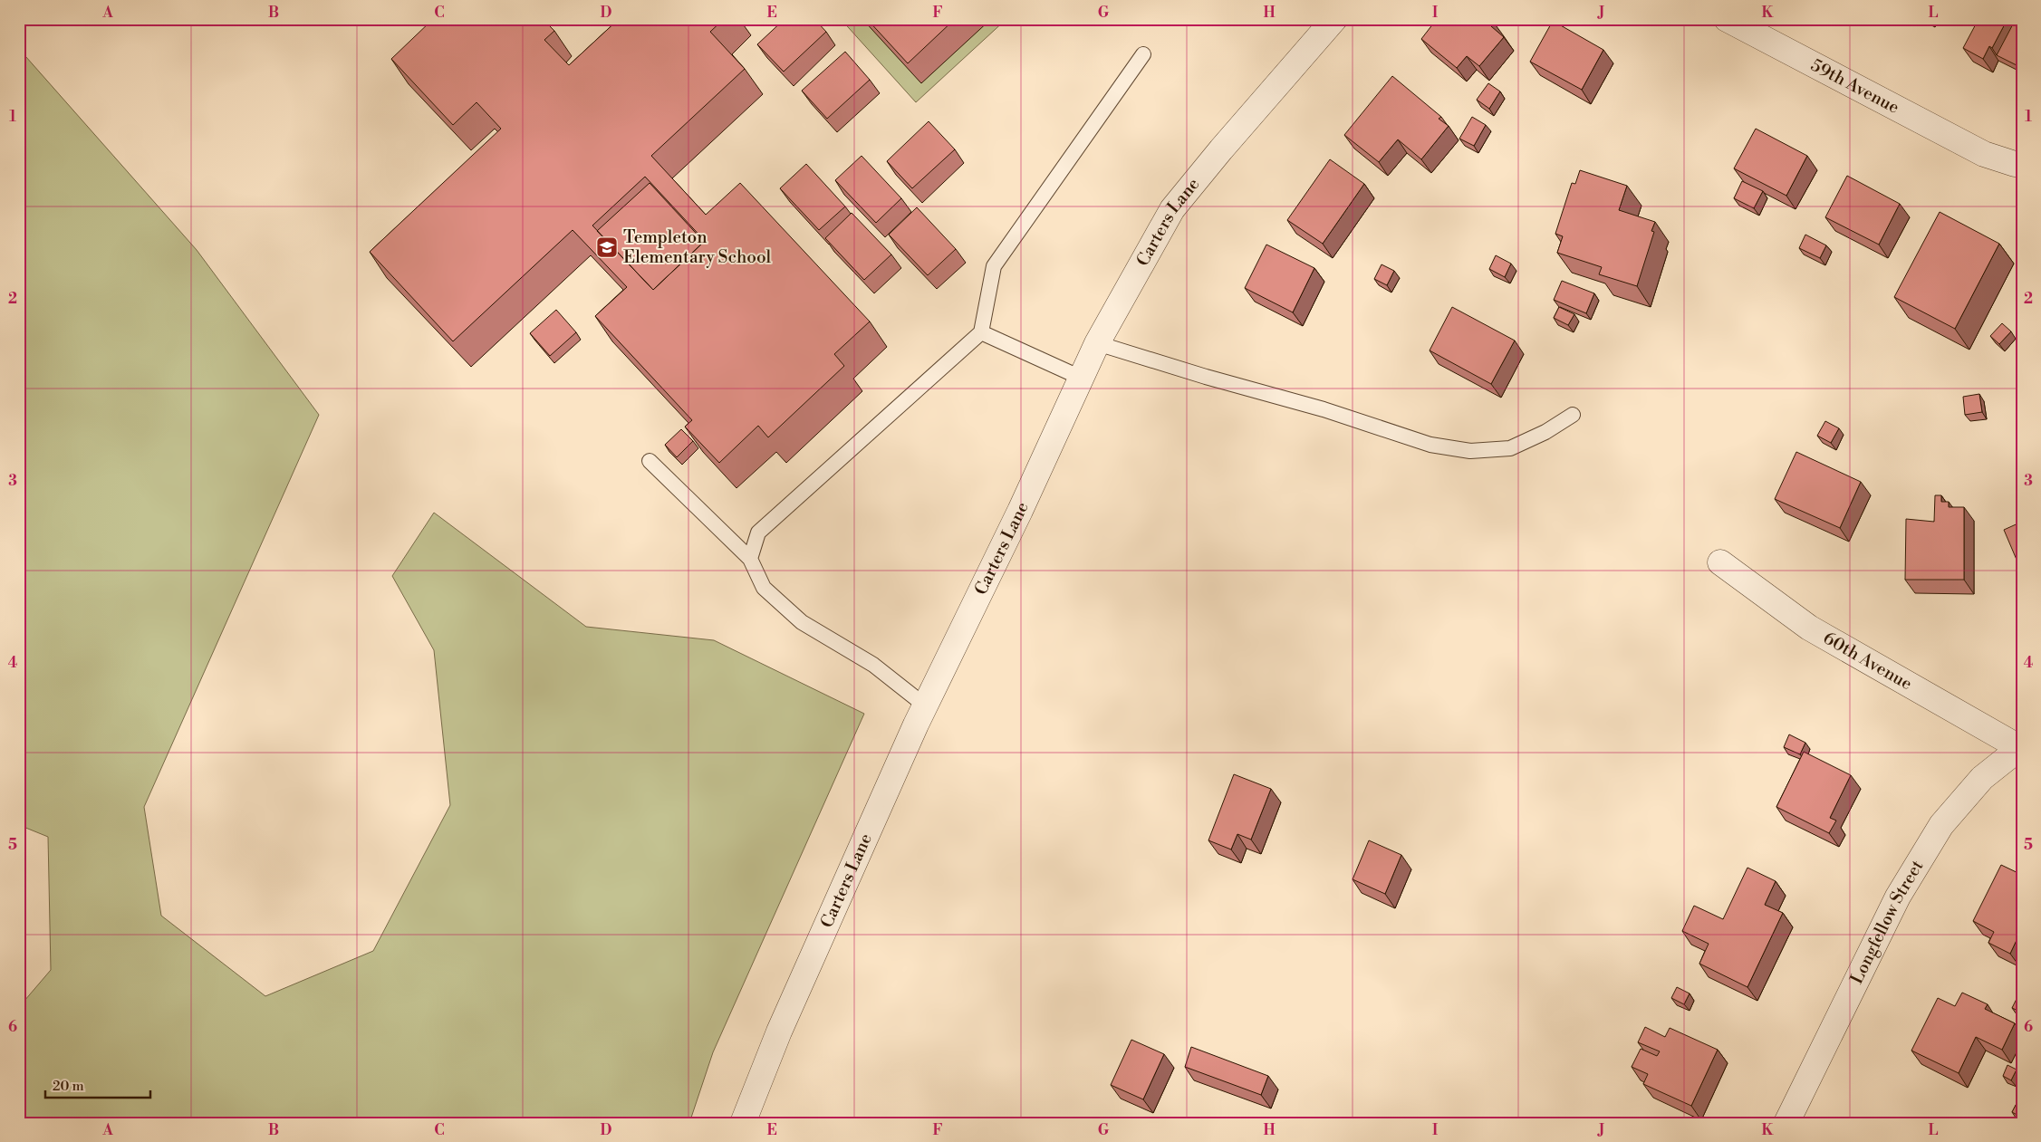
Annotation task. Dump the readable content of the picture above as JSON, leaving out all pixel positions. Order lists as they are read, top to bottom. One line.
{"streets":{"street":["59th Avenue","Carters Lane","60th Avenue","Longfellow Street"]},"crossings":[["60th Avenue","Longfellow Street"]],"places":{"school or university":["Templeton Elementary School"]},"scale_bar":"20 m","grid":{"columns":["A","B","C","D","E","F","G","H","I","J","K","L"],"rows":["1","2","3","4","5","6"]}}
